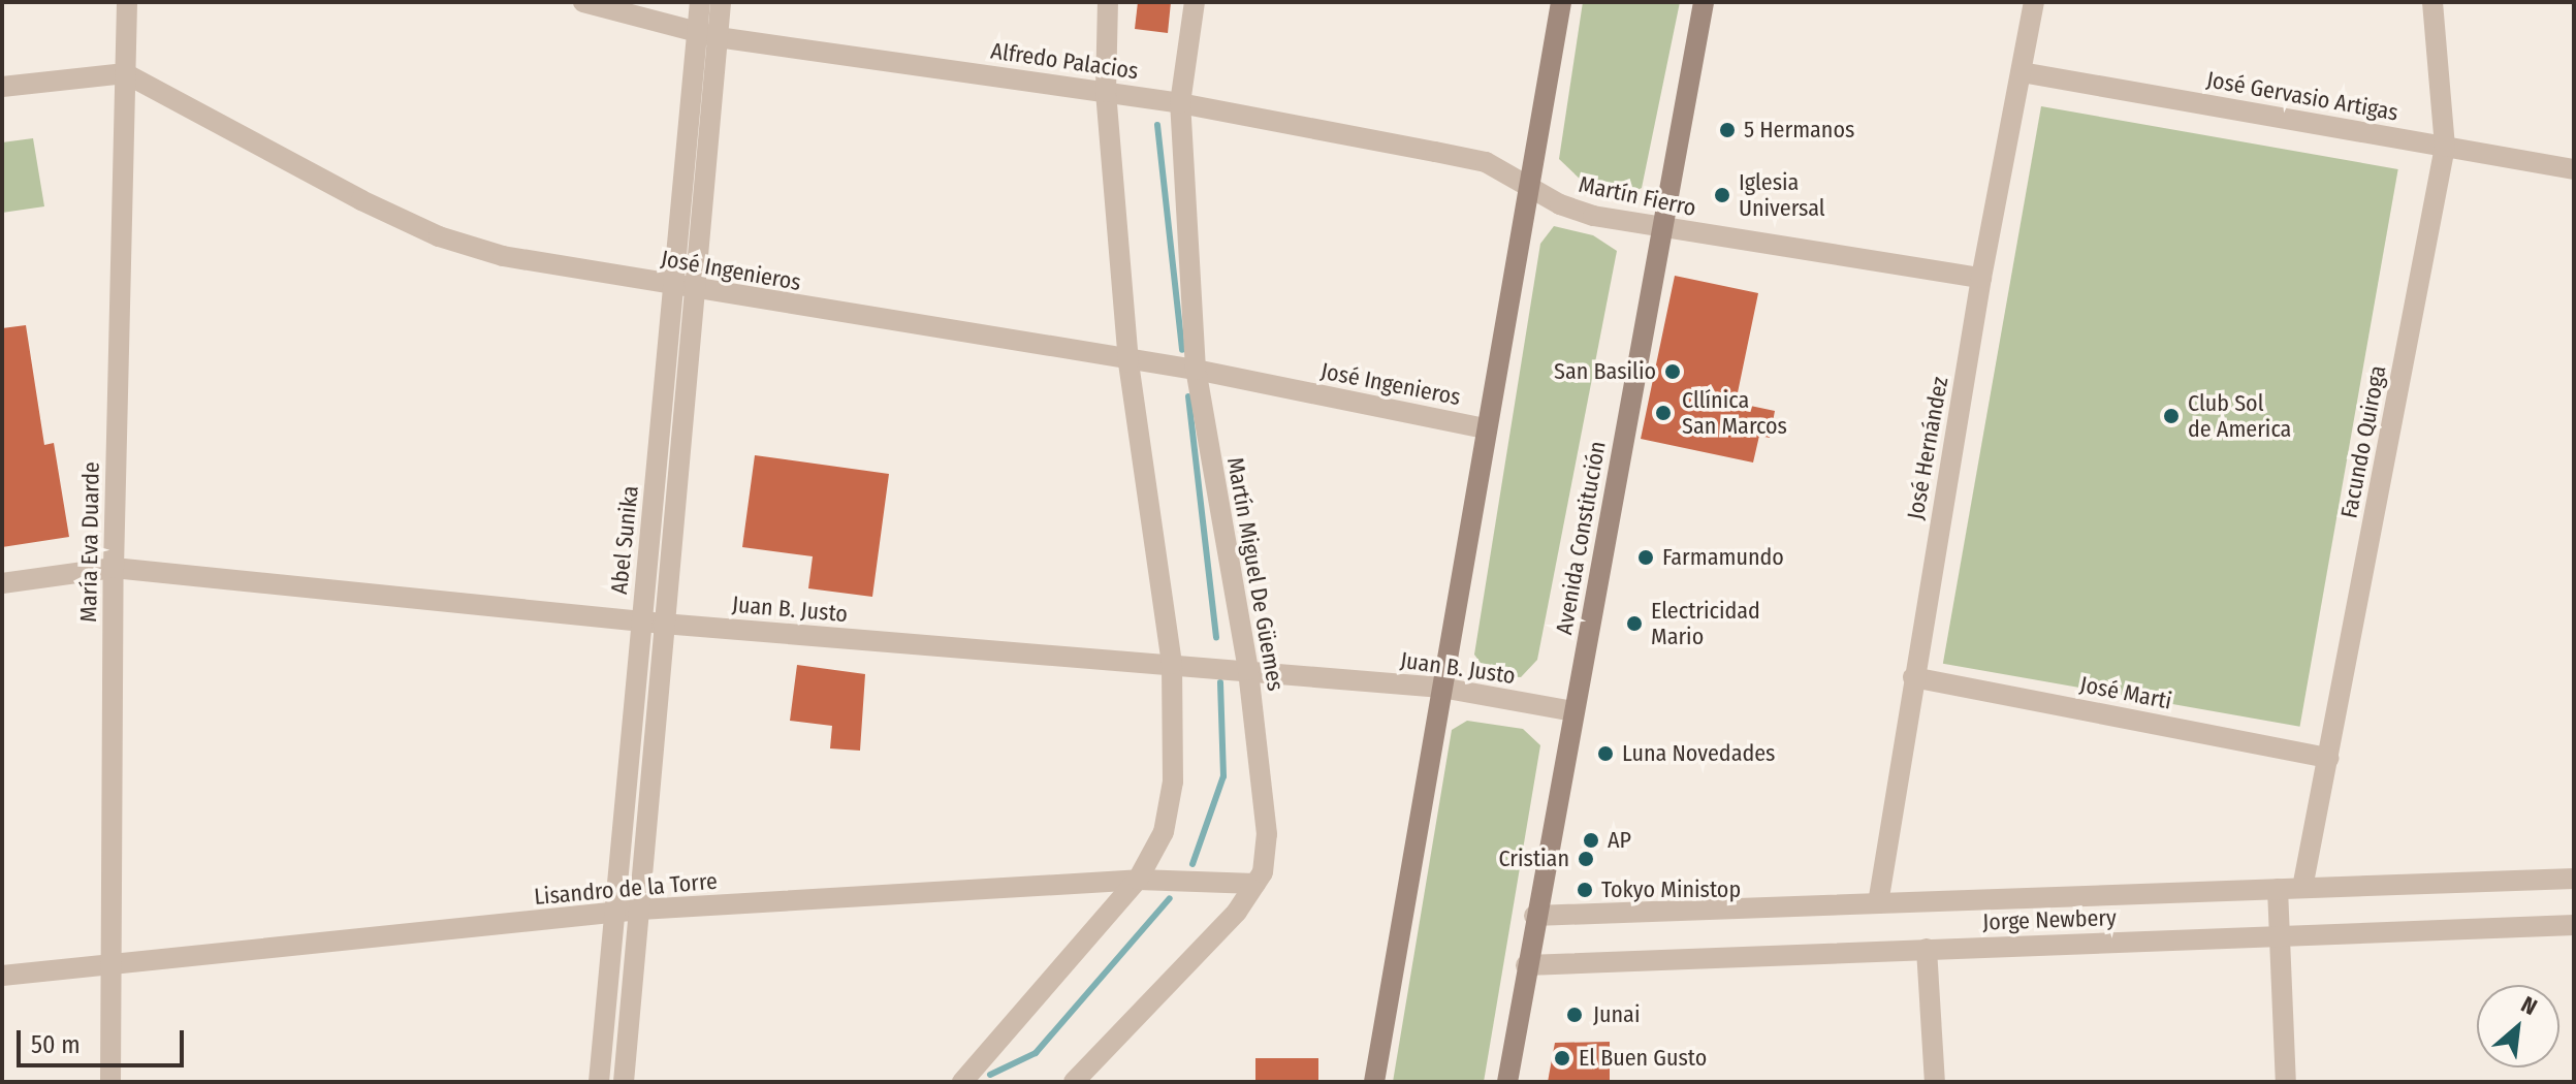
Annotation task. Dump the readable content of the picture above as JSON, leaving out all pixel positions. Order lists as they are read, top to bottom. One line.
{"streets":{"main road":["Avenida Constitución"],"street":["Alfredo Palacios","José Gervasio Artigas","Martín Fierro","José Ingenieros","Facundo Quiroga","José Hernández","Abel Sunika","María Eva Duarde","Martín Miguel De Güemes","Juan B. Justo","José Marti","Lisandro de la Torre","Jorge Newbery"]},"crossings":[["Alfredo Palacios","Martín Fierro"],["Alfredo Palacios","Abel Sunika"],["Alfredo Palacios","Martín Miguel De Güemes"],["José Gervasio Artigas","Facundo Quiroga"],["José Gervasio Artigas","José Hernández"],["Martín Fierro","José Hernández"],["Martín Fierro","Avenida Constitución"],["José Ingenieros","Abel Sunika"],["José Ingenieros","María Eva Duarde"],["José Ingenieros","Martín Miguel De Güemes"],["Facundo Quiroga","José Marti"],["Facundo Quiroga","Jorge Newbery"],["José Hernández","José Marti"],["José Hernández","Jorge Newbery"],["Avenida Constitución","Juan B. Justo"],["Avenida Constitución","Jorge Newbery"],["Abel Sunika","Juan B. Justo"],["Abel Sunika","Lisandro de la Torre"],["María Eva Duarde","Juan B. Justo"],["María Eva Duarde","Lisandro de la Torre"],["Martín Miguel De Güemes","Juan B. Justo"],["Martín Miguel De Güemes","Lisandro de la Torre"]],"places":["5 Hermanos","Iglesia Universal","San Basilio","Cllínica San Marcos","Club Sol de America","Farmamundo","Electricidad Mario","Luna Novedades","AP","Cristian","Tokyo Ministop","Junai","El Buen Gusto"],"scale_bar":"50 m","north":"top right"}
